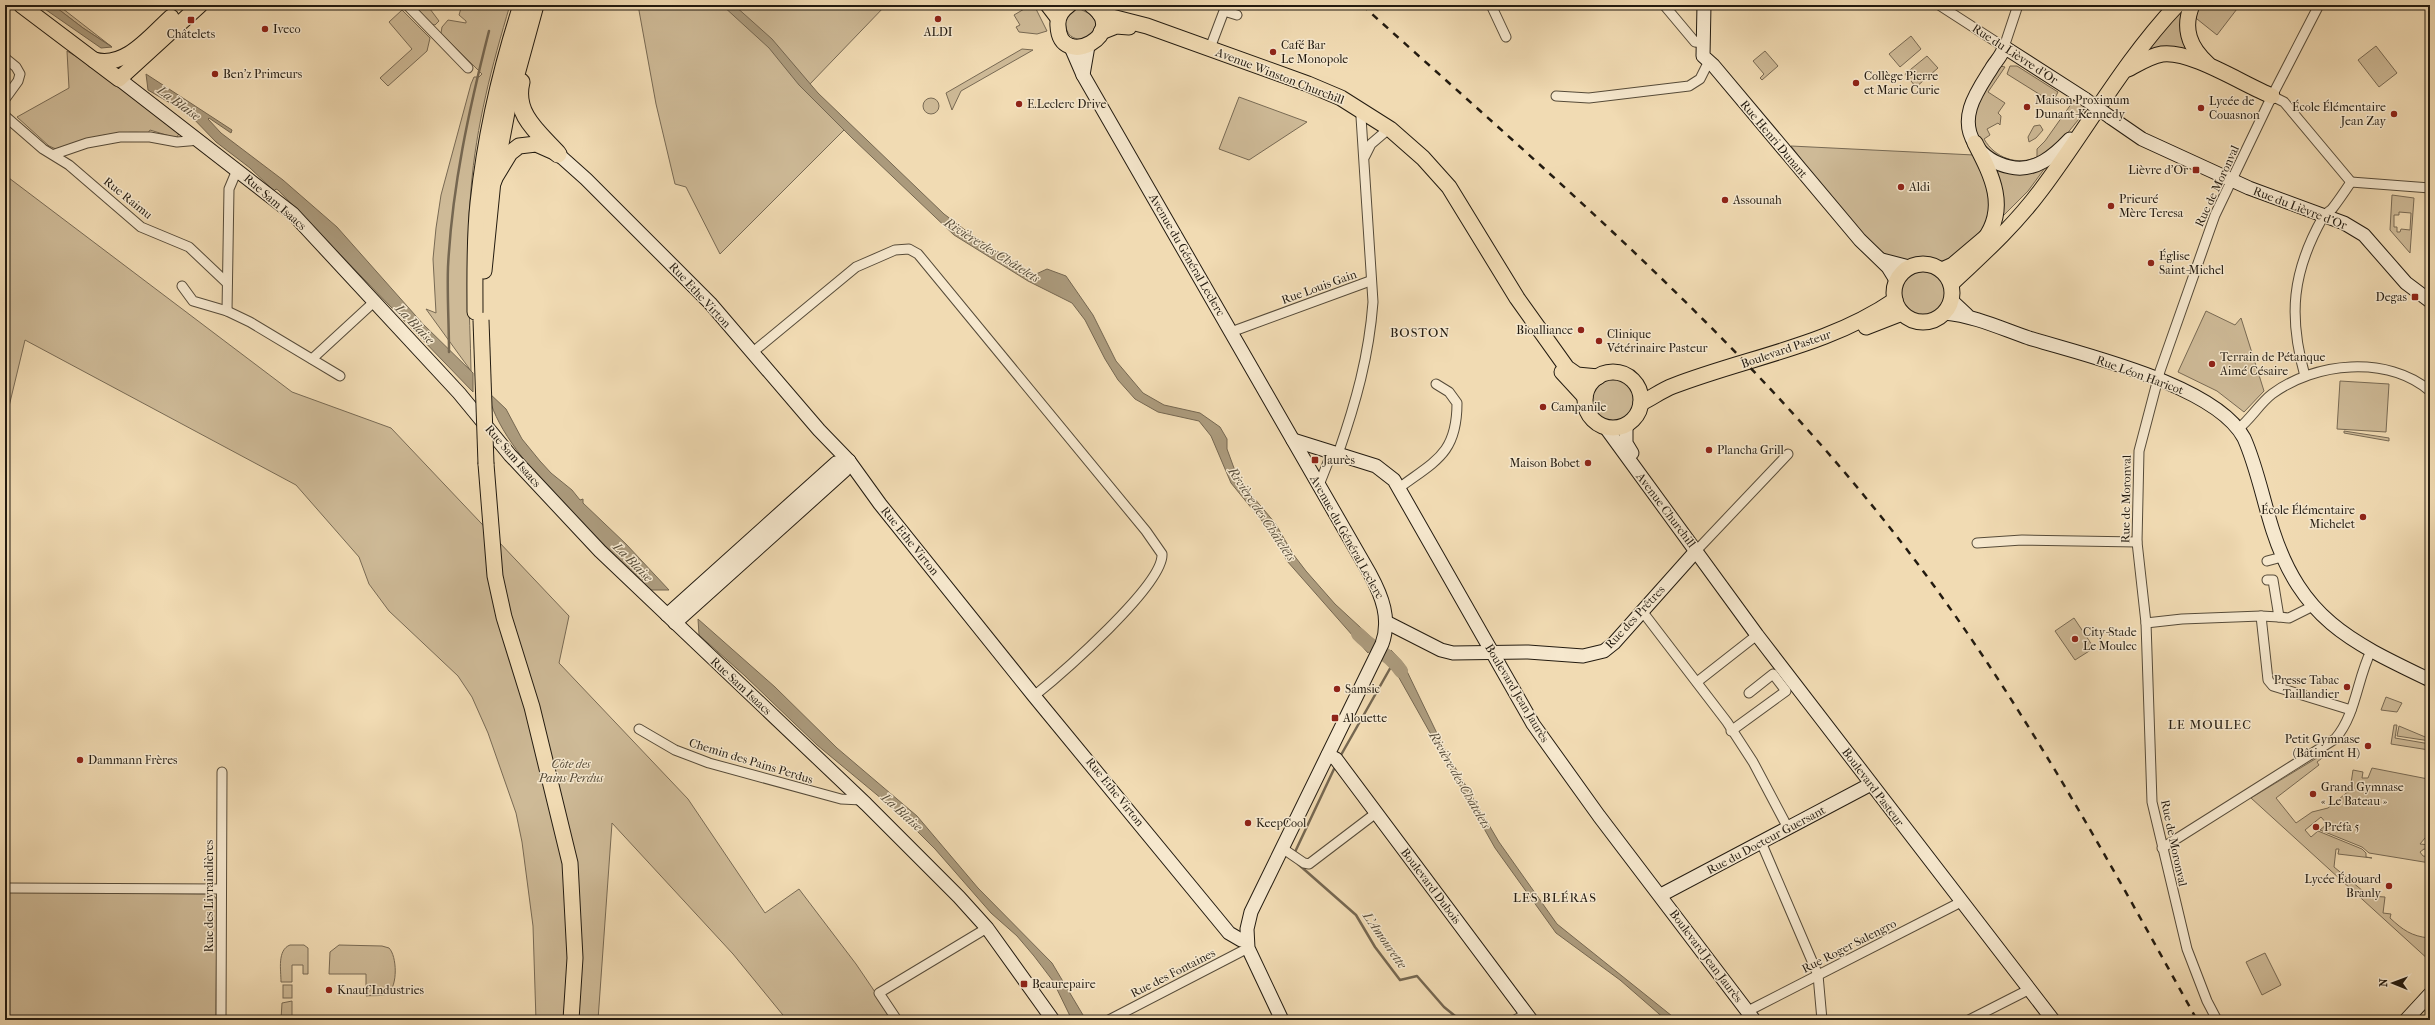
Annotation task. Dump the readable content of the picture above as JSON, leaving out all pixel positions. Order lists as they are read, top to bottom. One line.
{"streets":{"main road":["Rue du Lièvre d'Or","Avenue Winston Churchill","Rue Henri Dunant","Rue Sam Isaacs","Avenue du Général Leclerc","Rue Ethe Virton","Boulevard Pasteur","Rue Léon Haricot","Avenue Churchill","Rue des Prêtres","Boulevard Jean Jaurès","Rue du Docteur Guersant","Boulevard Dubois"],"street":["Rue de Moronval","Rue Raimu","Rue Louis Gain","Chemin des Pains Perdus","Rue des Livraindières","Rue Roger Salengro","Rue des Fontaines"]},"crossings":[["Rue du Lièvre d'Or","Rue de Moronval"],["Avenue Winston Churchill","Rue Louis Gain"],["Avenue Winston Churchill","Avenue Churchill"],["Rue Henri Dunant","Boulevard Pasteur"],["Rue Henri Dunant","Rue Léon Haricot"],["Rue de Moronval","Rue Léon Haricot"],["Rue Sam Isaacs","Chemin des Pains Perdus"],["Avenue du Général Leclerc","Rue Louis Gain"],["Avenue du Général Leclerc","Rue Ethe Virton"],["Avenue du Général Leclerc","Rue des Prêtres"],["Avenue du Général Leclerc","Boulevard Jean Jaurès"],["Avenue du Général Leclerc","Boulevard Dubois"],["Avenue du Général Leclerc","Rue des Fontaines"],["Rue Ethe Virton","Rue des Fontaines"],["Boulevard Pasteur","Rue Léon Haricot"],["Boulevard Pasteur","Avenue Churchill"],["Boulevard Pasteur","Rue des Prêtres"],["Boulevard Pasteur","Rue du Docteur Guersant"],["Boulevard Pasteur","Rue Roger Salengro"],["Avenue Churchill","Rue des Prêtres"],["Rue des Prêtres","Boulevard Jean Jaurès"],["Boulevard Jean Jaurès","Rue du Docteur Guersant"],["Boulevard Jean Jaurès","Rue Roger Salengro"]],"districts":["BOSTON","LE MOULEC","LES BLÉRAS"],"water":["La Blaise","Rivière des Châtelets","L'Amourette"],"parks":["Côte des Pains Perdus"],"places":{"other":["ALDI","Iveco","Café Bar Le Monopole","Ben'z Primeurs","Collège Pierre et Marie Curie","E.Leclerc Drive","Maison Proximum Dunant-Kennedy","Lycée de Couasnon","École Élémentaire Jean Zay","Aldi","Assounah","Prieuré Mère Teresa","Église Saint-Michel","Bioalliance","Clinique Vétérinaire Pasteur","Terrain de Pétanque Aimé Césaire","Campanile","Plancha Grill","Maison Bobet","École Élémentaire Michelet","City-Stade Le Moulec","Presse Tabac Taillandier","Samsic","Petit Gymnase (Bâtiment H)","Dammann Frères","Grand Gymnase « Le Bateau »","KeepCool","Préfa 5","Lycée Édouard Branly","Knauf Industries"],"transit":["Châtelets","Lièvre d'Or","Degas","Jaurès","Alouette","Beaurepaire"]},"north":"left"}
